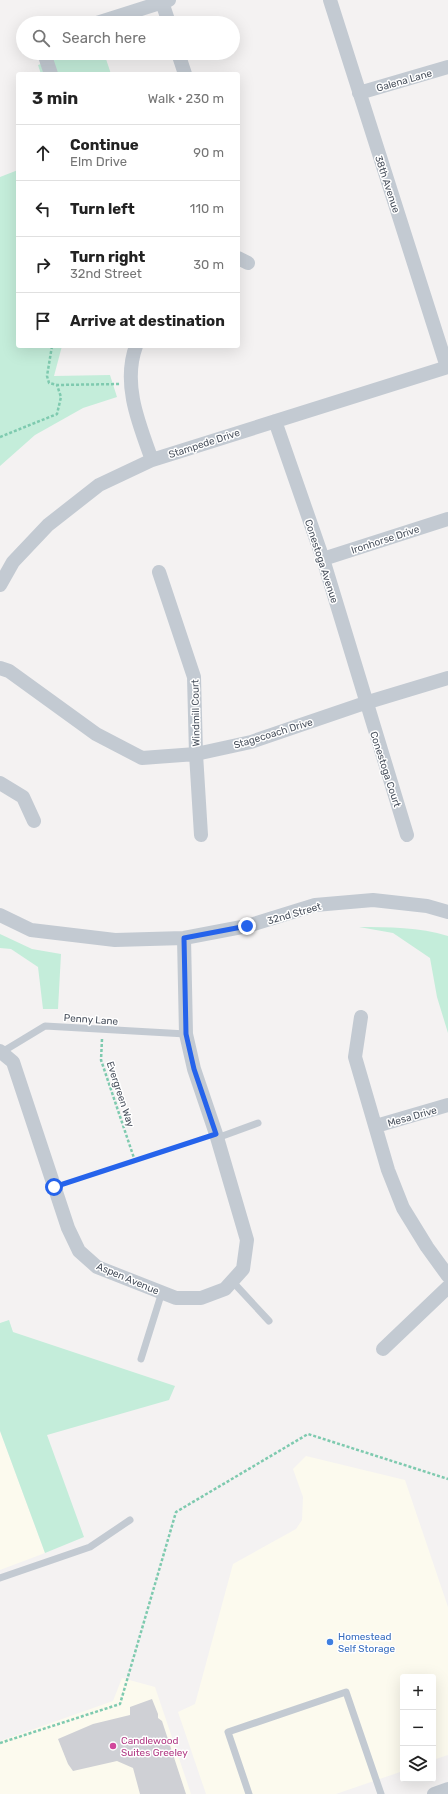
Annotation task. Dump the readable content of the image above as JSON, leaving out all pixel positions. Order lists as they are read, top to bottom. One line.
{"streets":{"street":["Galena Lane","38th Avenue","Stampede Drive","Ironhorse Drive","Conestoga Avenue","Windmill Court","Stagecoach Drive","Conestoga Court","32nd Street","Mesa Drive","Aspen Avenue"],"lane":["Penny Lane"],"path":["Evergreen Way"]},"crossings":[["Galena Lane","38th Avenue"],["38th Avenue","Stampede Drive"],["Stampede Drive","Conestoga Avenue"],["Ironhorse Drive","Conestoga Avenue"],["Conestoga Avenue","Stagecoach Drive"],["Conestoga Avenue","Conestoga Court"],["Windmill Court","Stagecoach Drive"],["Stagecoach Drive","Conestoga Court"],["Penny Lane","Evergreen Way"],["Penny Lane","Aspen Avenue"]],"places":["Homestead Self Storage","Candlewood Suites Greeley"],"page":{"search":"Search here","heading":["3 min","Walk · 230 m"],"list":[["Continue","Elm Drive","90 m"],["Turn left","110 m"],["Turn right","32nd Street","30 m"],"Arrive at destination"],"map_buttons":["+","−"]}}
